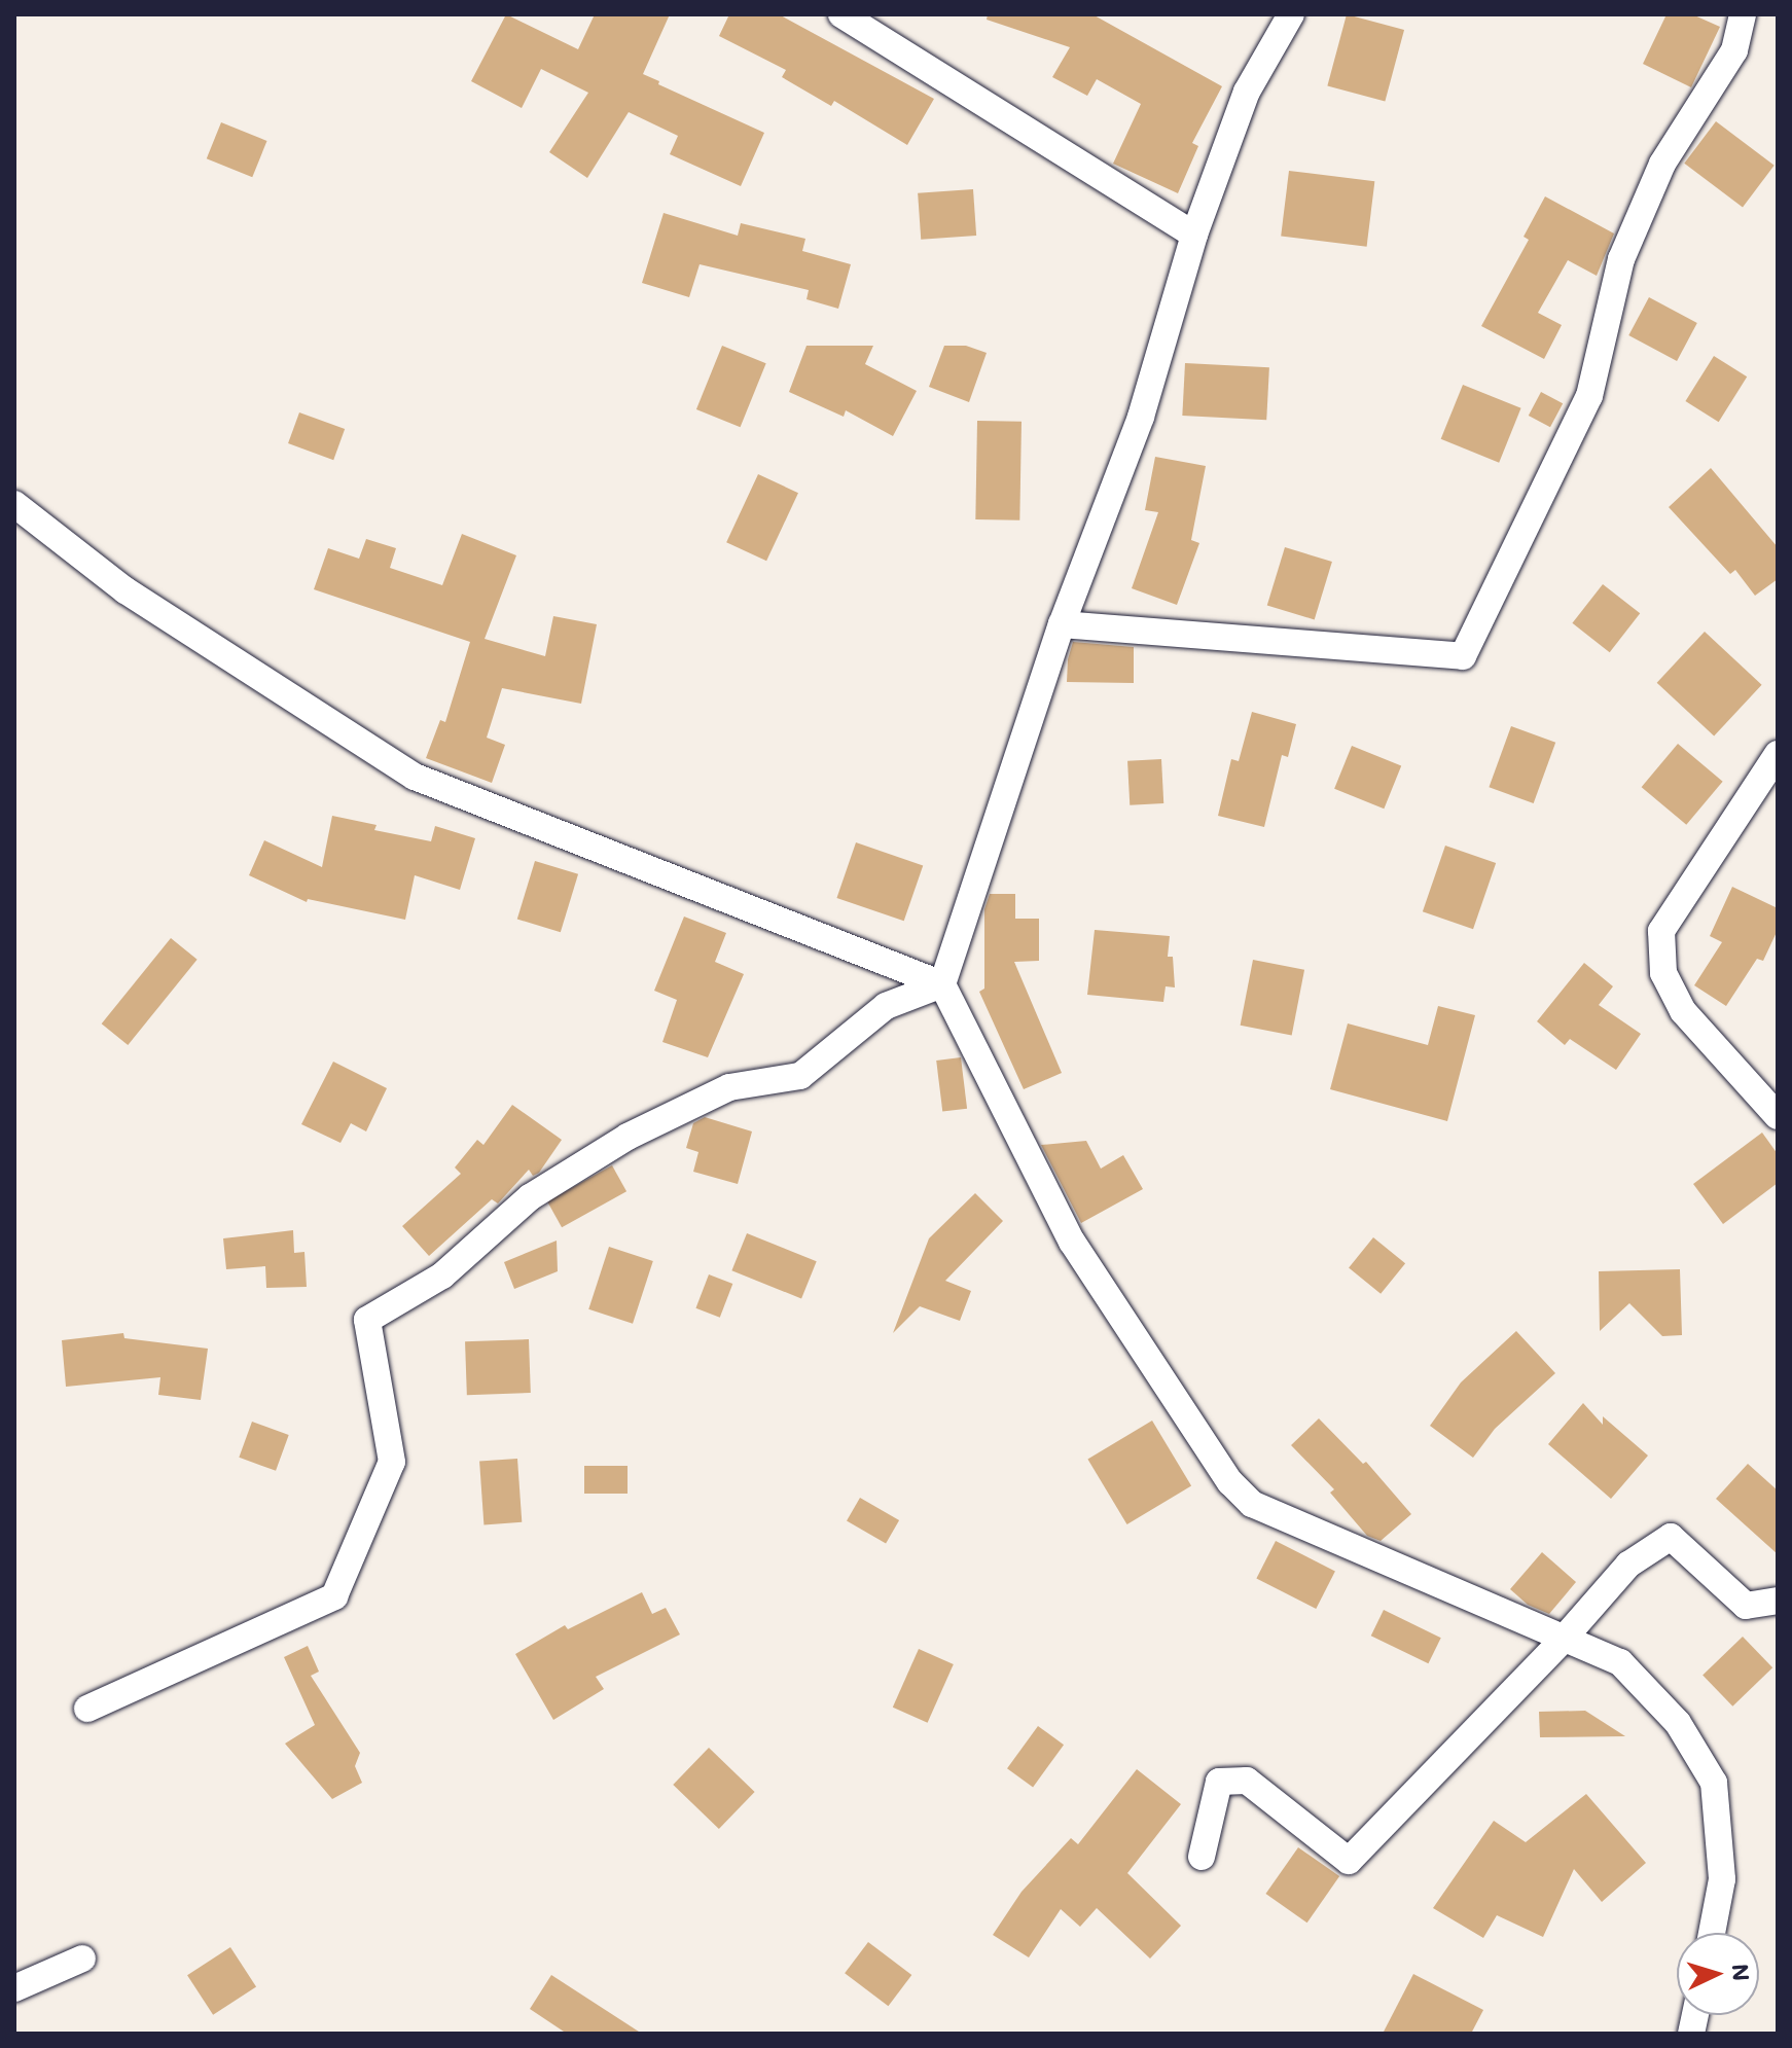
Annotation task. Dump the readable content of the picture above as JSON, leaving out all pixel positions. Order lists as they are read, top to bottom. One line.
{"north":"right"}
